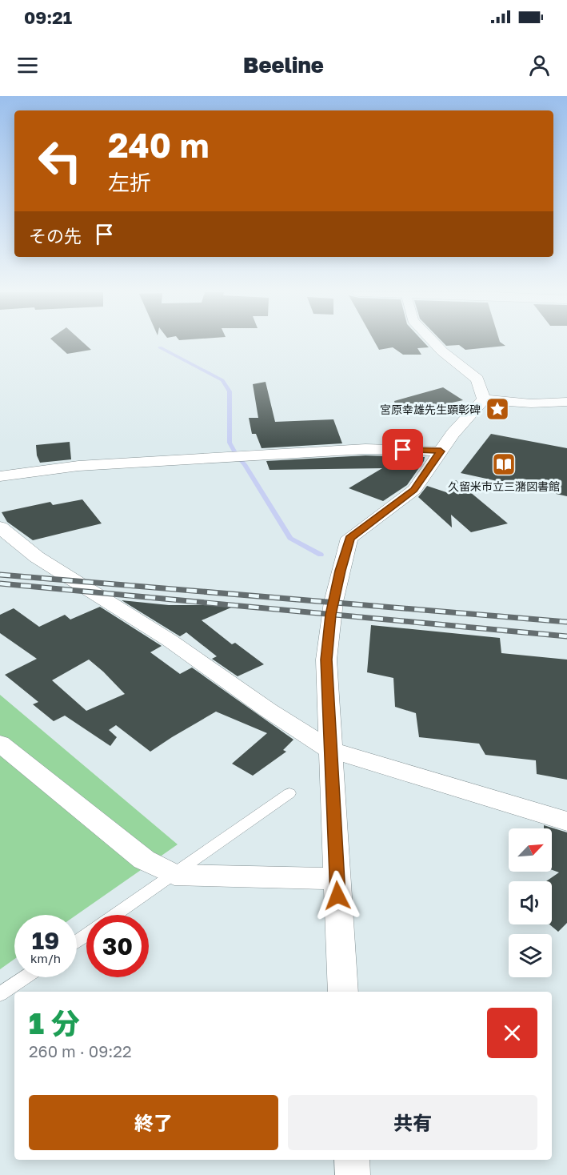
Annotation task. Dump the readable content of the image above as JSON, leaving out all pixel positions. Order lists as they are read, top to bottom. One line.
{"places":{"place":["宮原幸雄先生顕彰碑"],"library":["久留米市立三潴図書館"]},"north":"top right","page":{"status":"09:21","header":"Beeline","turn":["240 m","左折"],"then":"その先","speed":"19 km/h","limit":"30","heading":["1 分","260 m · 09:22"],"buttons":["終了","共有"]}}
